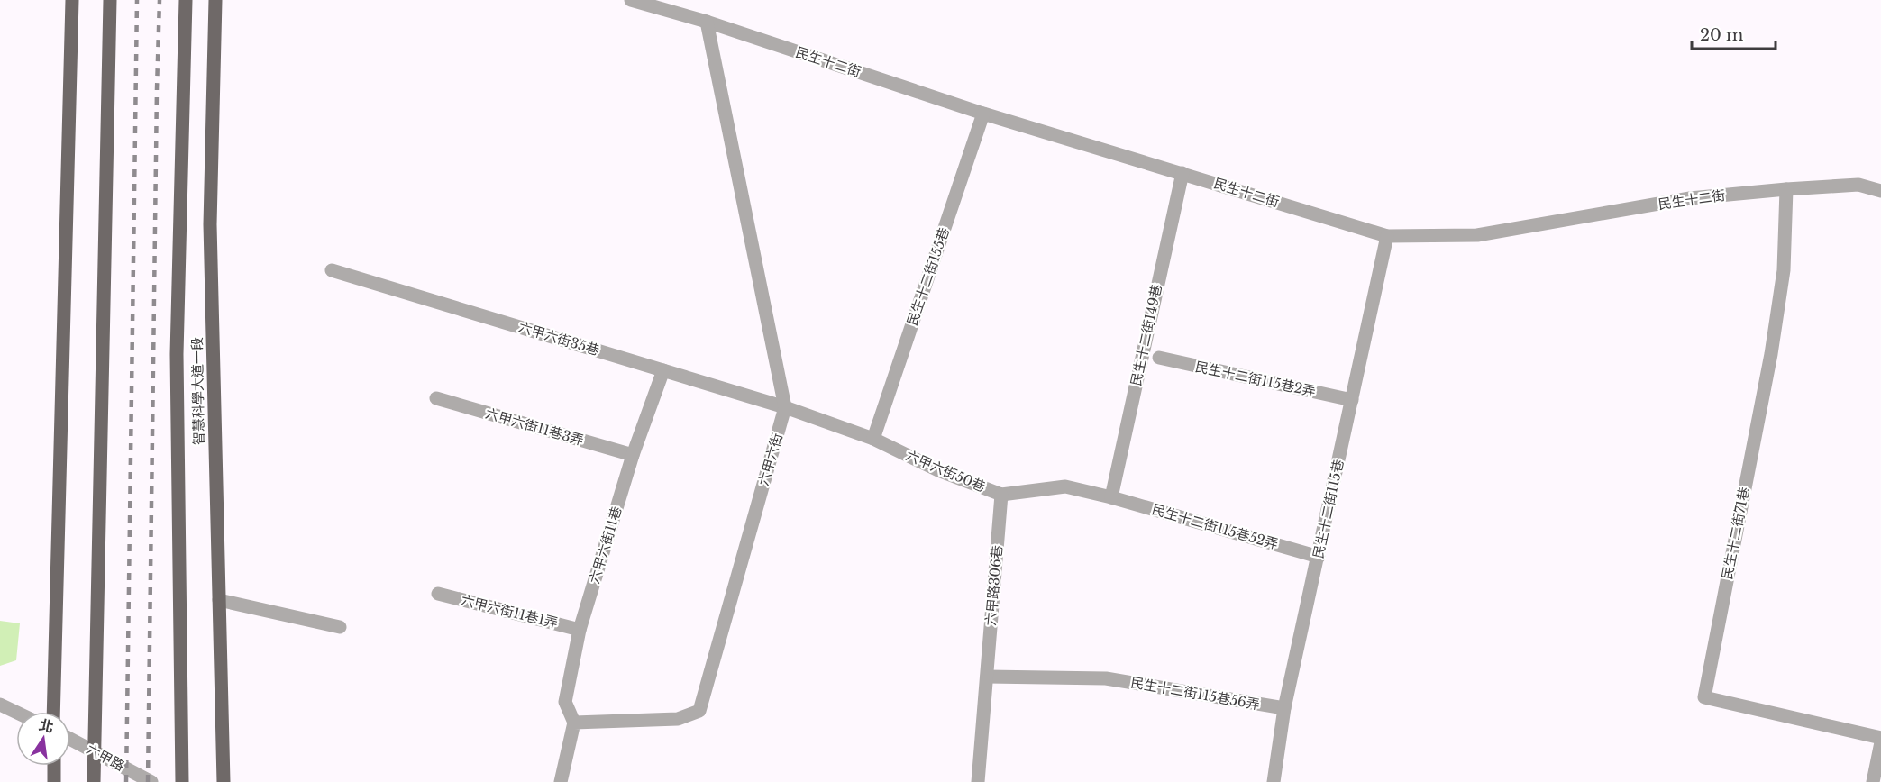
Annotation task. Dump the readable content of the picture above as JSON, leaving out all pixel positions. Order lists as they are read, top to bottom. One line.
{"streets":{"main road":["智慧科學大道一段"],"street":["民生十二街","民生十二街155巷","民生十二街149巷","六甲六街35巷","民生十二街115巷2弄","六甲六街11巷3弄","六甲六街","六甲六街50巷","民生十二街115巷","民生十二街115巷52弄","民生十二街71巷","六甲六街11巷","六甲路306巷","六甲六街11巷1弄","民生十二街115巷56弄","六甲路"]},"crossings":[["民生十二街","民生十二街155巷"],["民生十二街","民生十二街149巷"],["民生十二街","六甲六街"],["民生十二街","民生十二街115巷"],["民生十二街","民生十二街71巷"],["民生十二街155巷","六甲六街50巷"],["民生十二街149巷","六甲六街50巷"],["民生十二街149巷","民生十二街115巷52弄"],["六甲六街35巷","六甲六街"],["六甲六街35巷","六甲六街50巷"],["六甲六街35巷","六甲六街11巷"],["民生十二街115巷2弄","民生十二街115巷"],["六甲六街11巷3弄","六甲六街11巷"],["六甲六街","六甲六街50巷"],["六甲六街","六甲六街11巷"],["六甲六街50巷","民生十二街115巷52弄"],["六甲六街50巷","六甲路306巷"],["民生十二街115巷","民生十二街115巷52弄"],["民生十二街115巷","民生十二街115巷56弄"],["六甲六街11巷","六甲六街11巷1弄"],["六甲路306巷","民生十二街115巷56弄"]],"scale_bar":"20 m","north":"top"}
